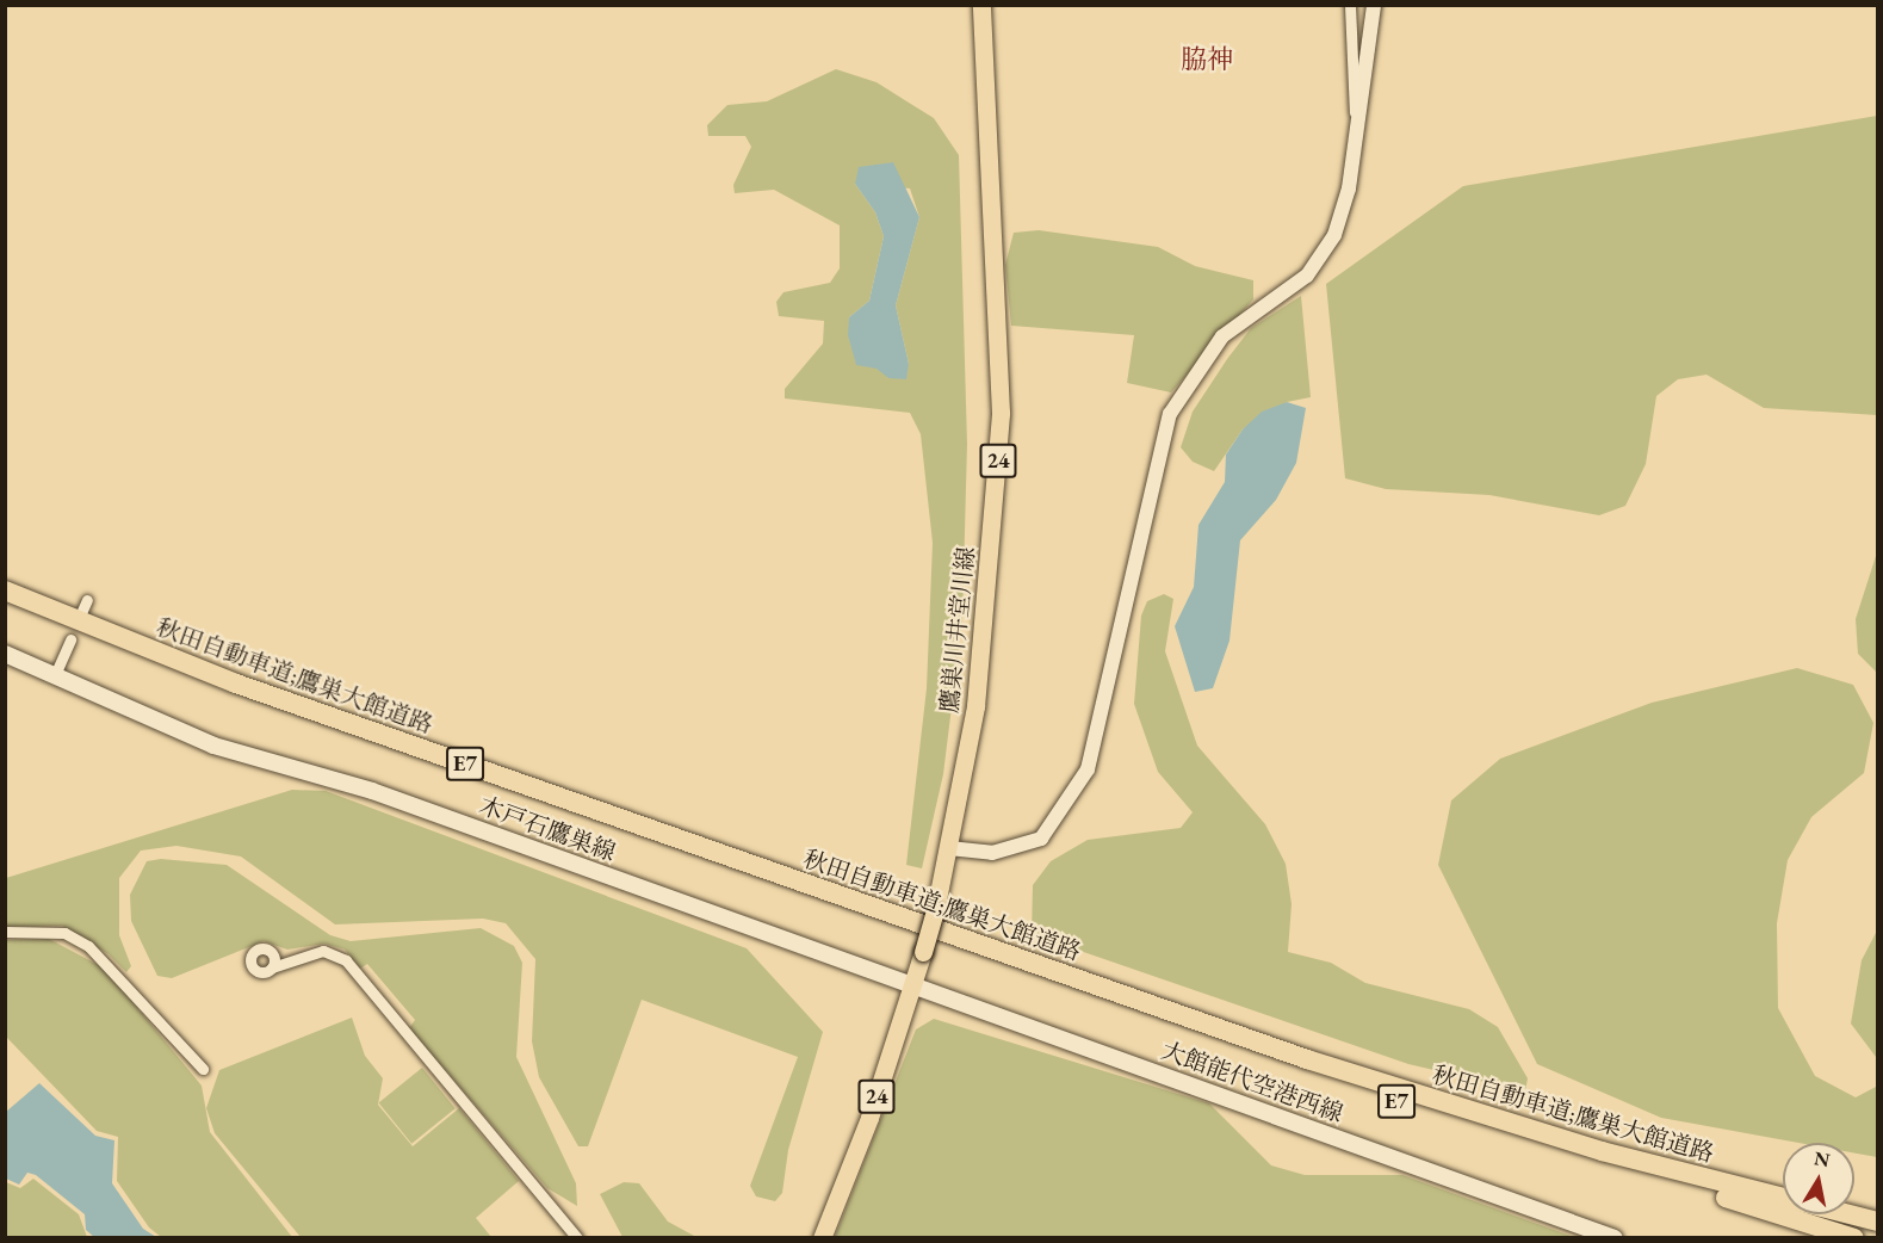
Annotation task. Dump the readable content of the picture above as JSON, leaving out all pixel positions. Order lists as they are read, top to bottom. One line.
{"streets":{"highway":["秋田自動車道;鷹巣大館道路","E7"],"main road":["24","鷹巣川井堂川線","木戸石鷹巣線","大館能代空港西線"]},"crossings":[["鷹巣川井堂川線","木戸石鷹巣線"],["鷹巣川井堂川線","大館能代空港西線"],["木戸石鷹巣線","大館能代空港西線"]],"districts":["脇神"],"north":"top"}
